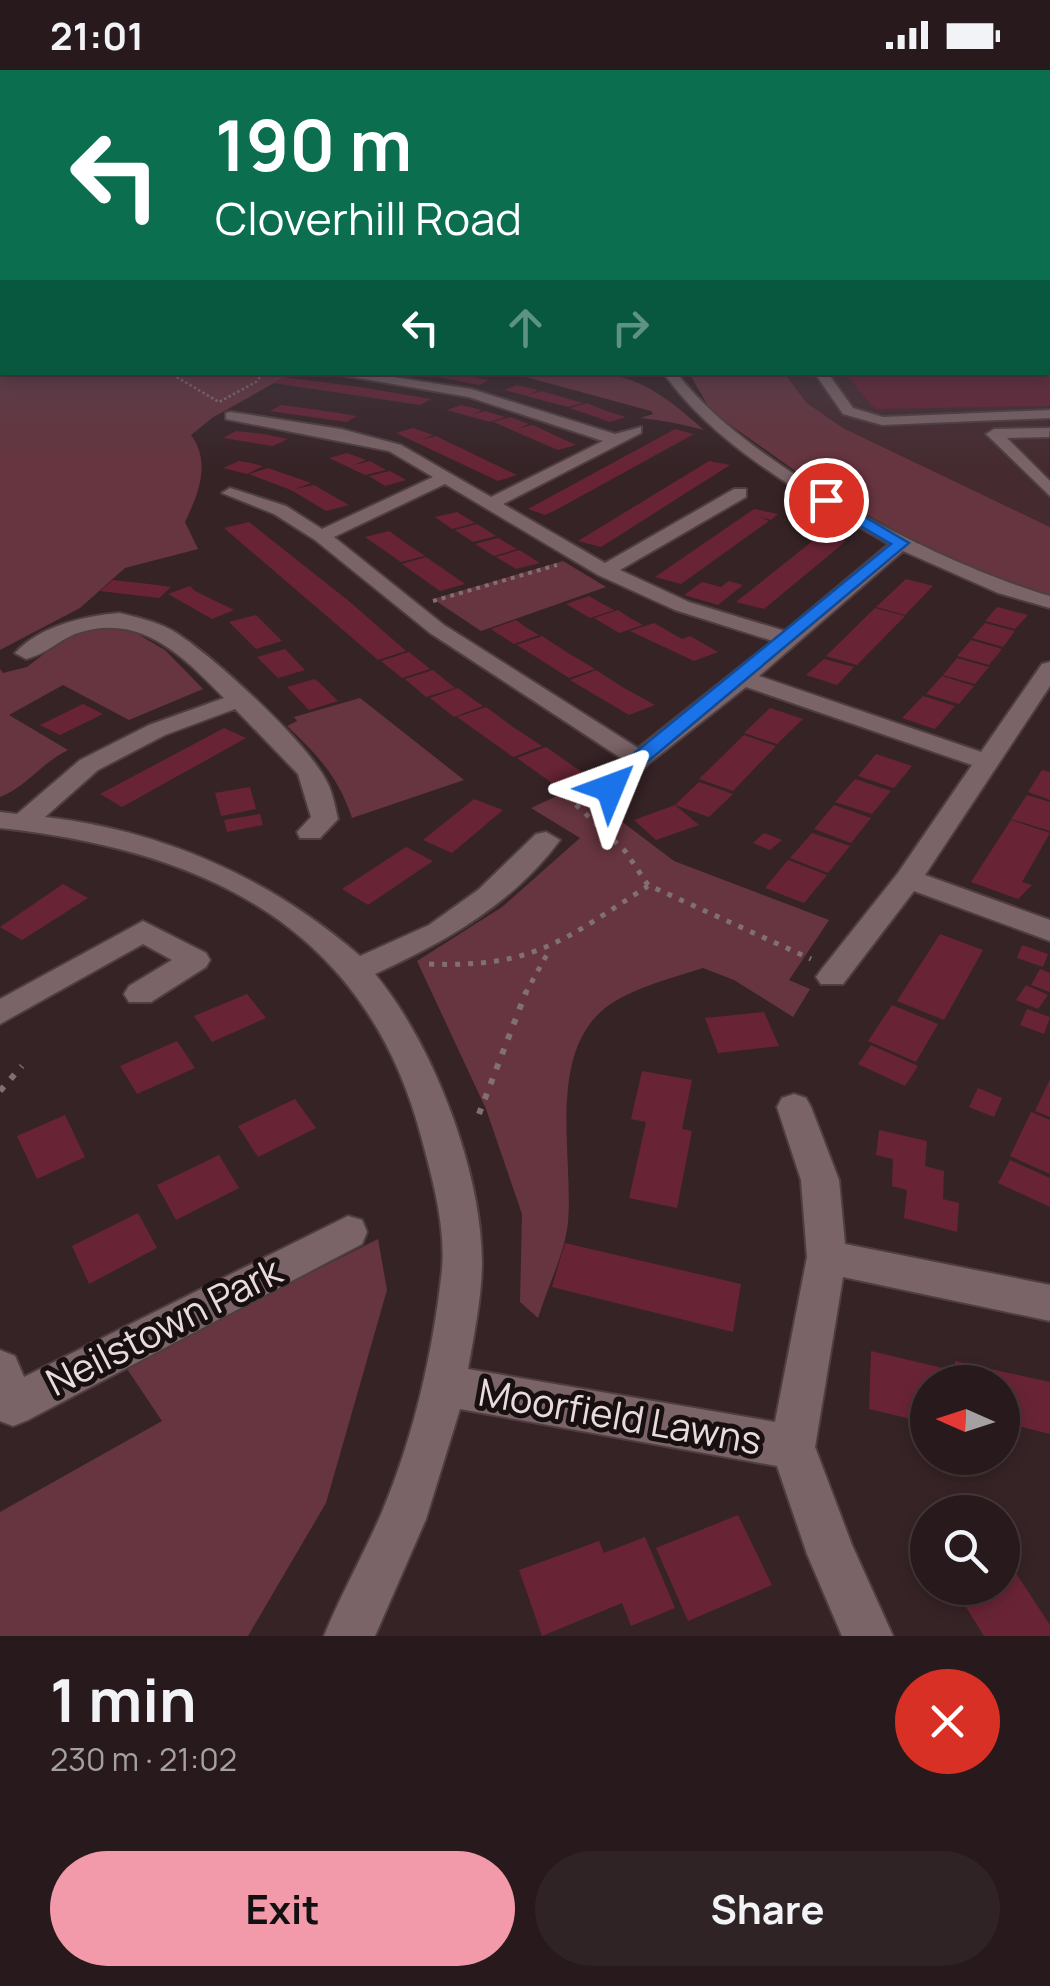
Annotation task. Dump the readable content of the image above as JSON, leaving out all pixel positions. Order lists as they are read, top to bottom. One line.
{"streets":{"street":["Neilstown Park","Moorfield Lawns"]},"north":"left","page":{"status":"21:01","turn":["190 m","Cloverhill Road"],"heading":["1 min","230 m · 21:02"],"buttons":["Exit","Share"]}}
